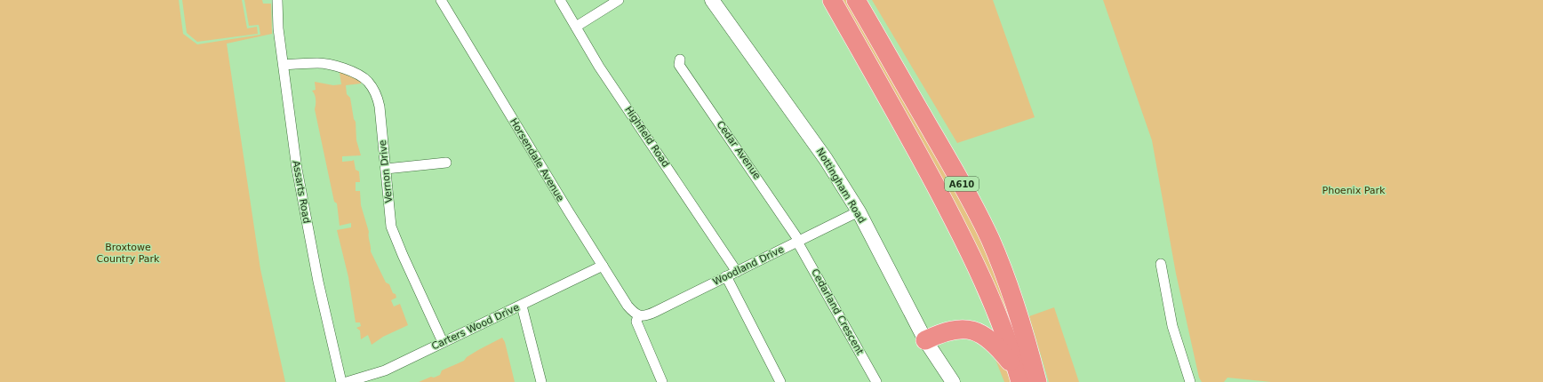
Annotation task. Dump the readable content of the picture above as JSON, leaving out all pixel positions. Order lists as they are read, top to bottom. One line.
{"streets":{"highway":["A610"],"street":["Highfield Road","Cedar Avenue","Horsendale Avenue","Vernon Drive","Nottingham Road","Assarts Road","Woodland Drive","Cedarland Crescent","Carters Wood Drive"]},"crossings":[["Highfield Road","Woodland Drive"],["Cedar Avenue","Woodland Drive"],["Cedar Avenue","Cedarland Crescent"],["Horsendale Avenue","Woodland Drive"],["Horsendale Avenue","Carters Wood Drive"],["Vernon Drive","Assarts Road"],["Vernon Drive","Carters Wood Drive"],["Nottingham Road","Woodland Drive"],["Woodland Drive","Cedarland Crescent"]],"parks":["Phoenix Park","Broxtowe Country Park"]}
